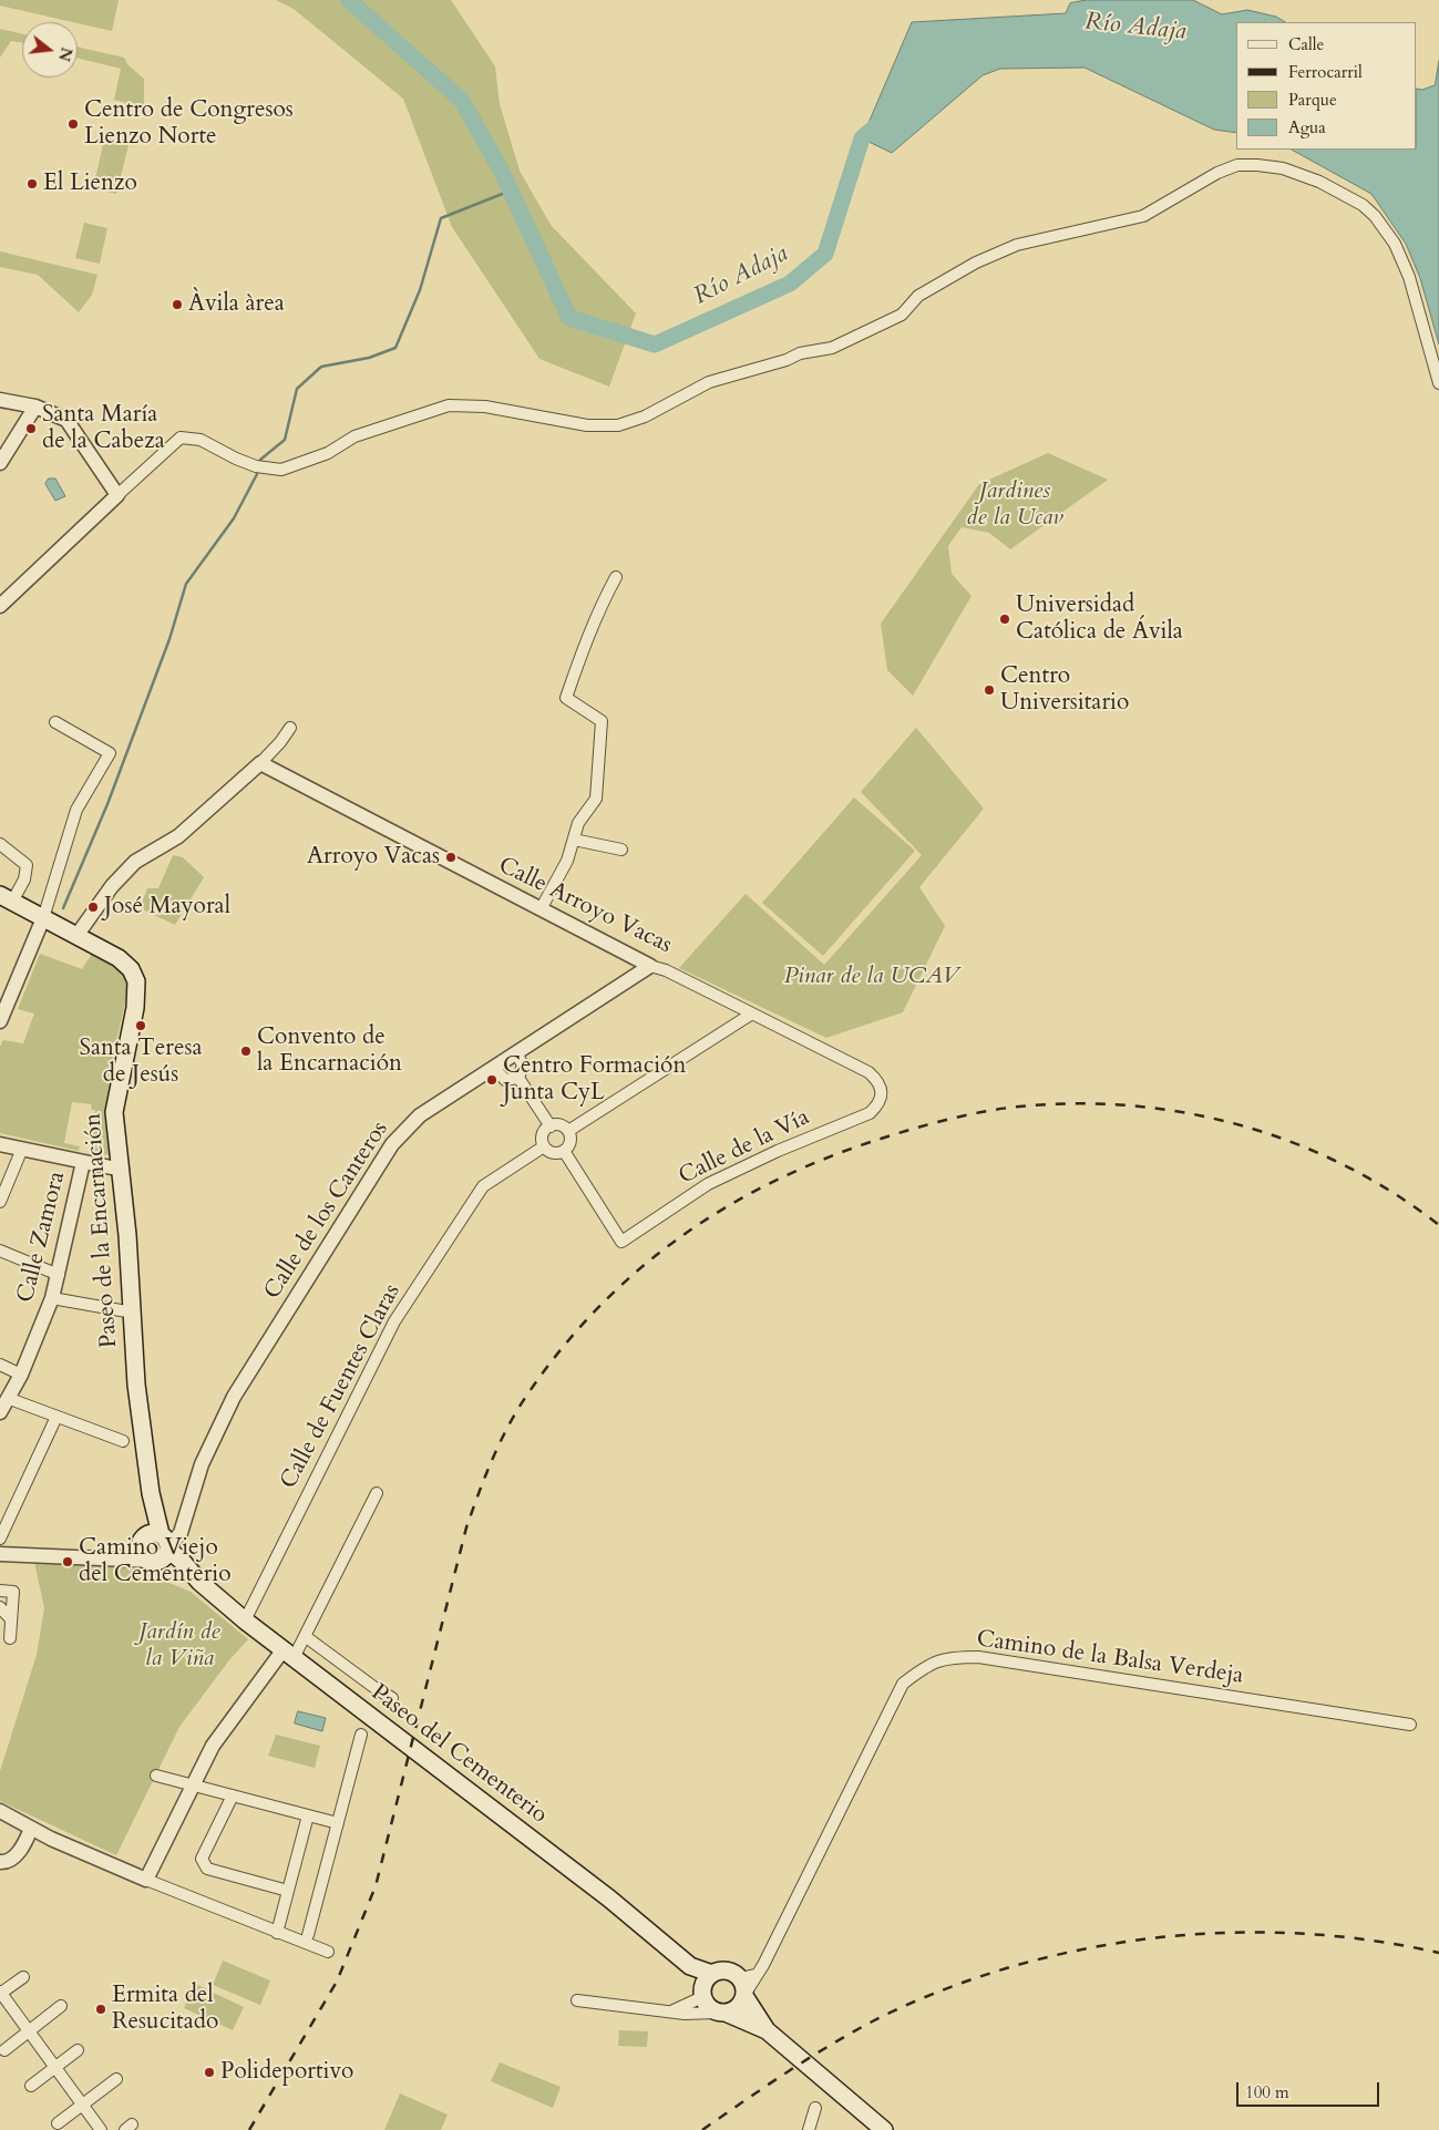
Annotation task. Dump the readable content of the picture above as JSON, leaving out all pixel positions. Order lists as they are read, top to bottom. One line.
{"streets":{"main road":["Paseo de la Encarnación","Paseo del Cementerio"],"street":["Calle Arroyo Vacas","Calle de la Vía","Calle de los Canteros","Calle Zamora","Calle de Fuentes Claras","Camino de la Balsa Verdeja"]},"crossings":[["Calle Arroyo Vacas","Calle de la Vía"],["Calle Arroyo Vacas","Calle de los Canteros"],["Calle de la Vía","Calle de Fuentes Claras"],["Calle de los Canteros","Paseo de la Encarnación"],["Calle de los Canteros","Paseo del Cementerio"],["Paseo de la Encarnación","Paseo del Cementerio"],["Calle de Fuentes Claras","Paseo del Cementerio"],["Camino de la Balsa Verdeja","Paseo del Cementerio"]],"water":["Río Adaja"],"parks":["Jardines de la Ucav","Pinar de la UCAV","Jardín de la Viña"],"places":["Centro de Congresos Lienzo Norte","El Lienzo","Àvila àrea","Santa María de la Cabeza","Universidad Católica de Ávila","Centro Universitario","Arroyo Vacas","José Mayoral","Santa Teresa de Jesús","Convento de la Encarnación","Centro Formación Junta CyL","Camino Viejo del Cementerio","Ermita del Resucitado","Polideportivo"],"legend":["Calle","Ferrocarril","Parque","Agua"],"scale_bar":"100 m","north":"right"}
